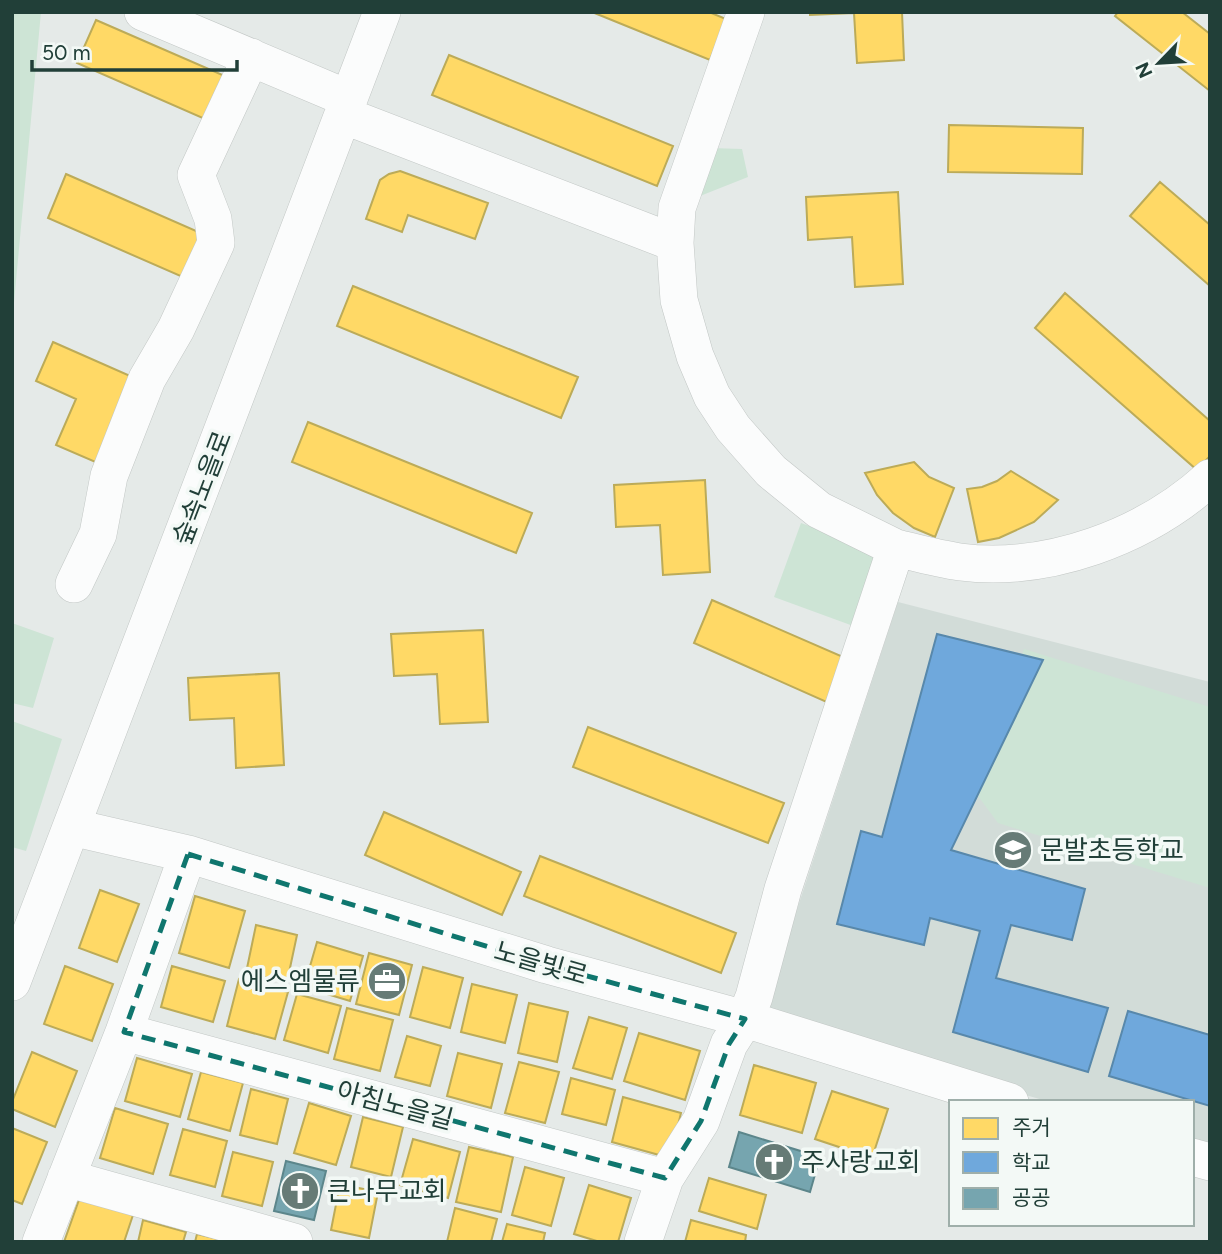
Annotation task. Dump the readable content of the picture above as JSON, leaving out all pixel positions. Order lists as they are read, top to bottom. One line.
{"streets":{"street":["숲속노을로","노을빛로","아침노을길"]},"crossings":[["숲속노을로","노을빛로"]],"places":{"school or university":["문발초등학교"],"office":["에스엠물류"],"church":["주사랑교회","큰나무교회"]},"legend":["주거","학교","공공"],"scale_bar":"50 m","north":"bottom left"}
